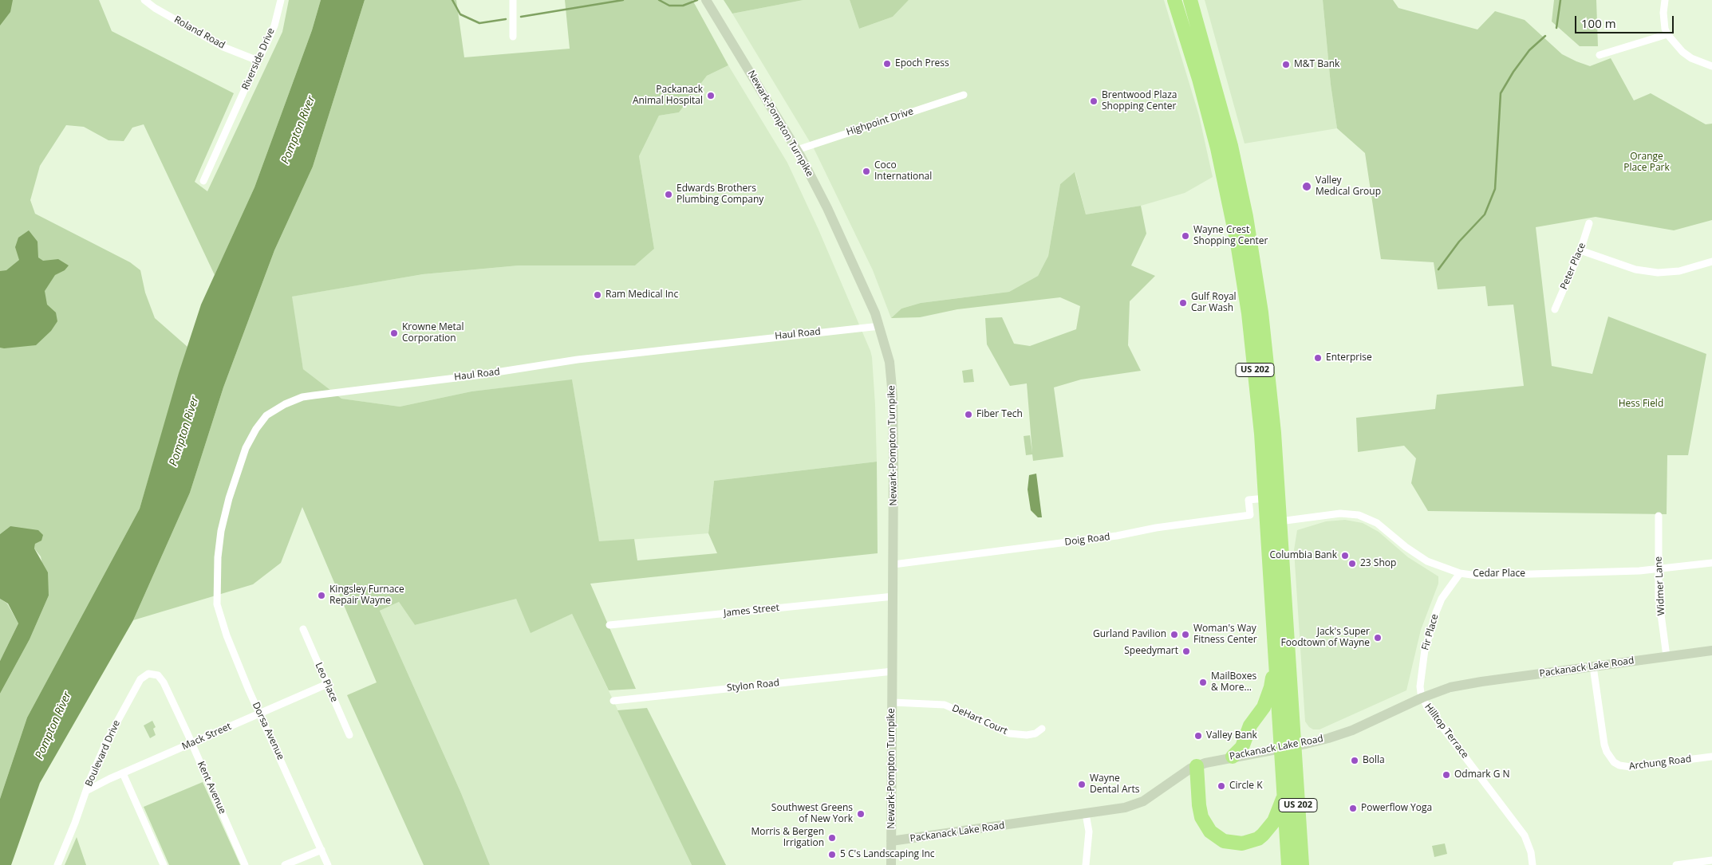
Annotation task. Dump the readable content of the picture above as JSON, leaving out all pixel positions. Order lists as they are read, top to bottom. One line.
{"streets":{"highway":["US 202"],"main road":["Newark-Pompton Turnpike","Packanack Lake Road"],"street":["Roland Road","Riverside Drive","Highpoint Drive","Peter Place","Haul Road","Doig Road","Cedar Place","Widmer Lane","James Street","Fir Place","Leo Place","Stylon Road","DeHart Court","Dorsa Avenue","Hilltop Terrace","Mack Street","Boulevard Drive","Archung Road","Kent Avenue"]},"crossings":[["Roland Road","Riverside Drive"],["Highpoint Drive","Newark-Pompton Turnpike"],["Newark-Pompton Turnpike","Haul Road"],["Newark-Pompton Turnpike","Doig Road"],["Newark-Pompton Turnpike","James Street"],["Newark-Pompton Turnpike","Packanack Lake Road"],["Newark-Pompton Turnpike","Stylon Road"],["Newark-Pompton Turnpike","DeHart Court"],["Haul Road","Dorsa Avenue"],["US 202","Doig Road"],["US 202","Cedar Place"],["US 202","Packanack Lake Road"],["Cedar Place","Widmer Lane"],["Cedar Place","Fir Place"],["Widmer Lane","Packanack Lake Road"],["Fir Place","Packanack Lake Road"],["Fir Place","Hilltop Terrace"],["Packanack Lake Road","Hilltop Terrace"],["Packanack Lake Road","Archung Road"],["Leo Place","Mack Street"],["Dorsa Avenue","Mack Street"],["Mack Street","Boulevard Drive"],["Mack Street","Kent Avenue"],["Boulevard Drive","Kent Avenue"]],"water":["Pompton River"],"parks":["Orange Place Park","Hess Field"],"places":["Epoch Press","M&T Bank","Packanack Animal Hospital","Brentwood Plaza Shopping Center","Coco International","Valley Medical Group","Edwards Brothers Plumbing Company","Wayne Crest Shopping Center","Ram Medical Inc","Gulf Royal Car Wash","Krowne Metal Corporation","Enterprise","Fiber Tech","Columbia Bank","23 Shop","Kingsley Furnace Repair Wayne","Gurland Pavilion","Woman's Way Fitness Center","Jack's Super Foodtown of Wayne","Speedymart","MailBoxes & More...","Valley Bank","Bolla","Odmark G N","Wayne Dental Arts","Circle K","Powerflow Yoga","Southwest Greens of New York","Morris & Bergen Irrigation","5 C's Landscaping Inc"],"scale_bar":"100 m"}
